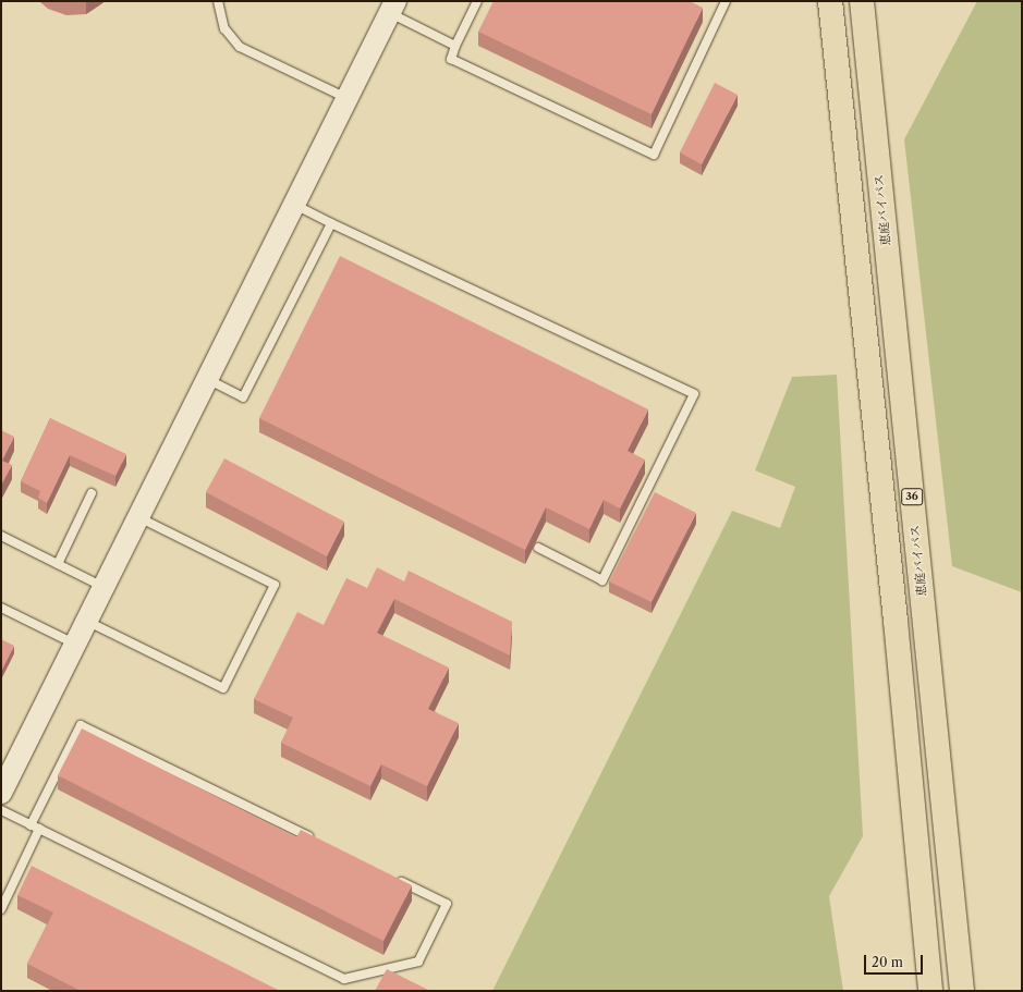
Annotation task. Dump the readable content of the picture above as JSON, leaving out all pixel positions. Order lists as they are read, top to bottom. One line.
{"streets":{"highway":["恵庭バイパス","36"]},"scale_bar":"20 m"}
